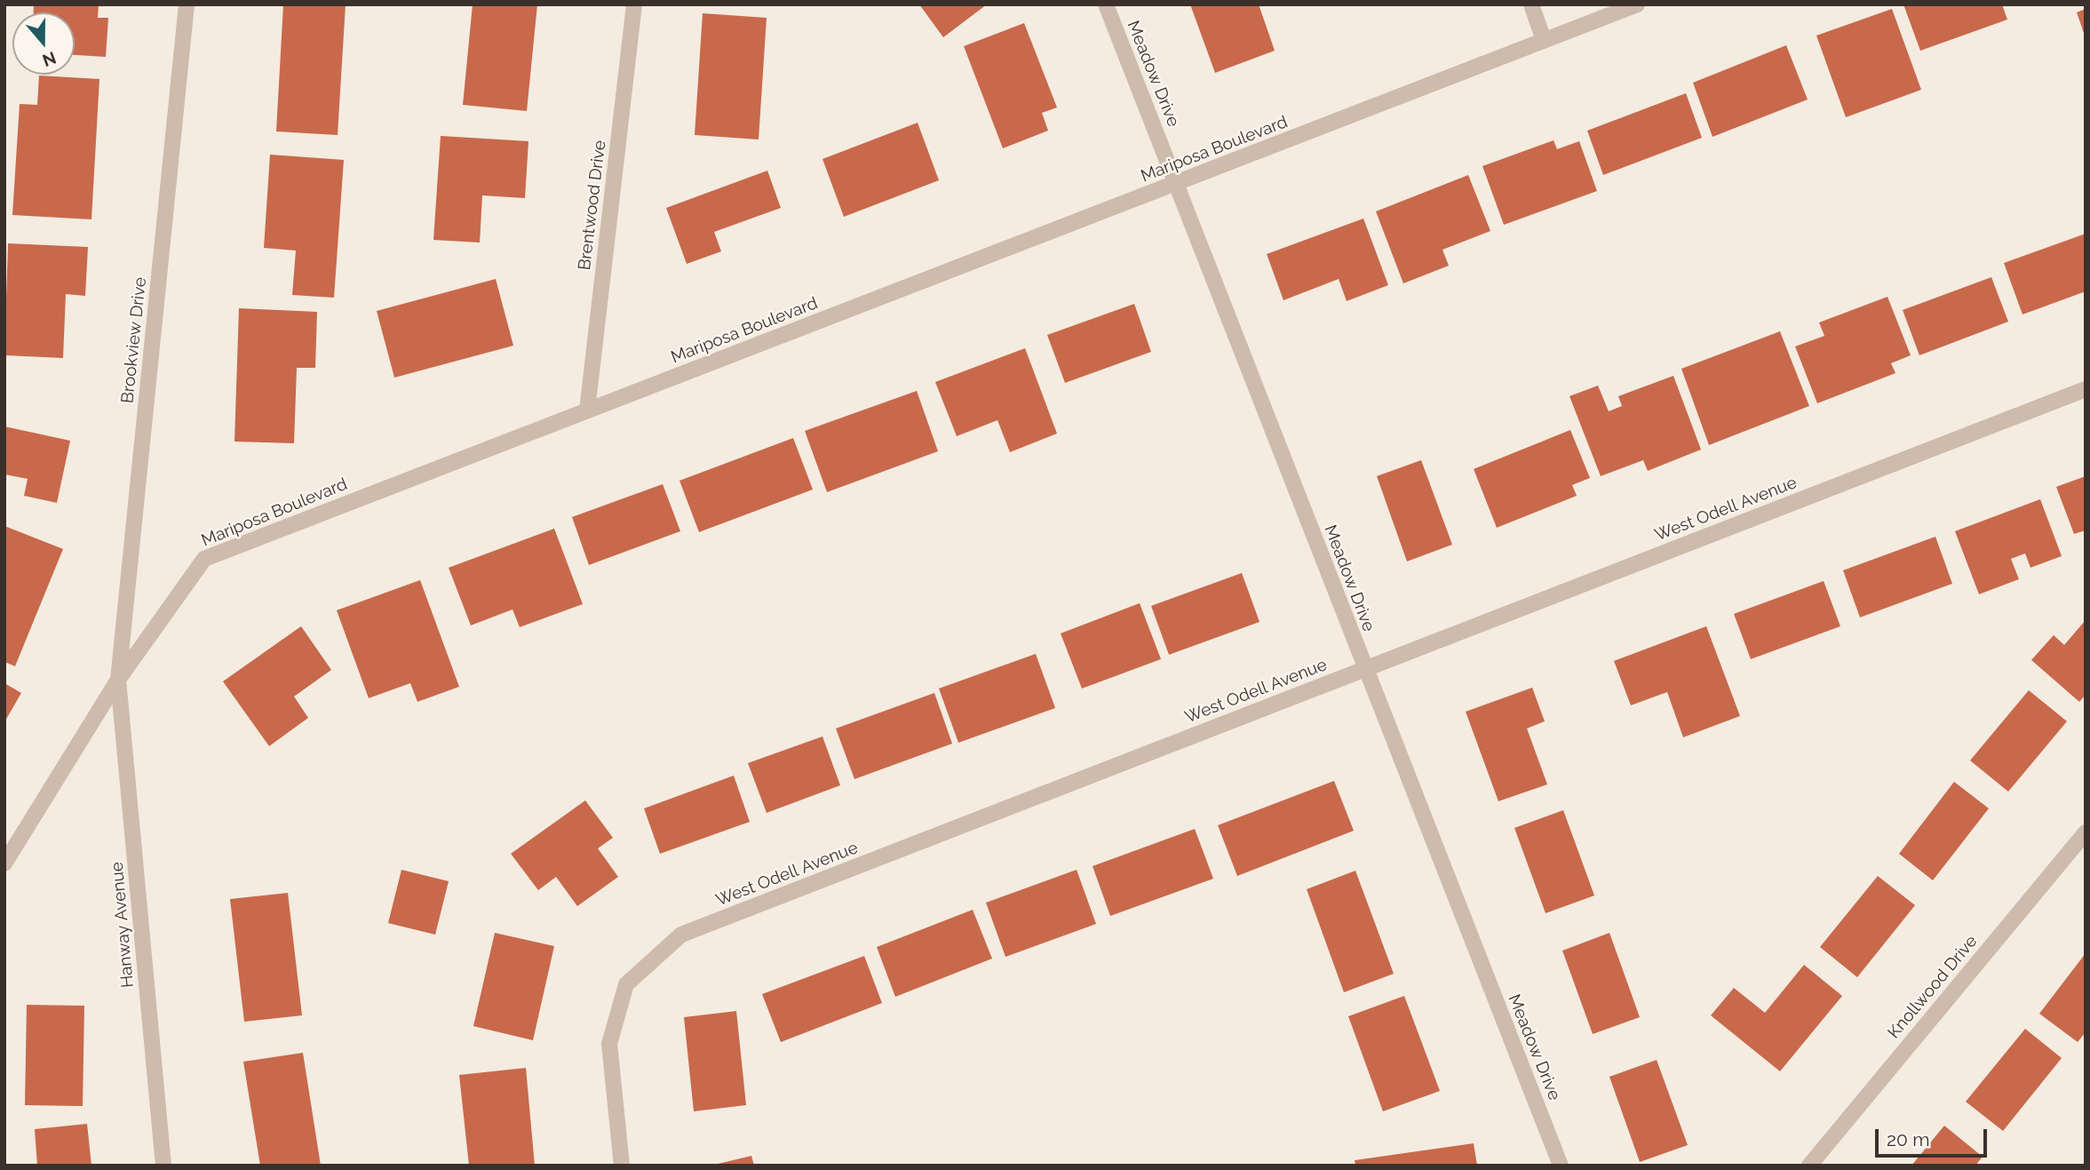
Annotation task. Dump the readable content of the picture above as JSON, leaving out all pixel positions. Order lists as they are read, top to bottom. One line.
{"streets":{"street":["Meadow Drive","Mariposa Boulevard","Brentwood Drive","Brookview Drive","West Odell Avenue","Hanway Avenue","Knollwood Drive"]},"crossings":[["Meadow Drive","Mariposa Boulevard"],["Meadow Drive","West Odell Avenue"],["Mariposa Boulevard","Brentwood Drive"],["Mariposa Boulevard","Brookview Drive"],["Mariposa Boulevard","Hanway Avenue"],["Brookview Drive","Hanway Avenue"]],"scale_bar":"20 m","north":"bottom"}
